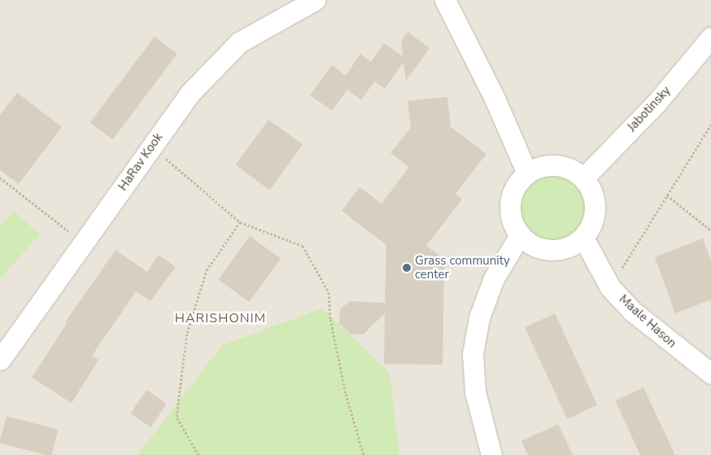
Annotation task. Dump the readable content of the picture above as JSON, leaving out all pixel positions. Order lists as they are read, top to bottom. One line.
{"streets":{"street":["Jabotinsky","HaRav Kook","Maale Hason"]},"crossings":[["Jabotinsky","Maale Hason"]],"districts":["HARISHONIM"],"places":["Grass community center"]}
